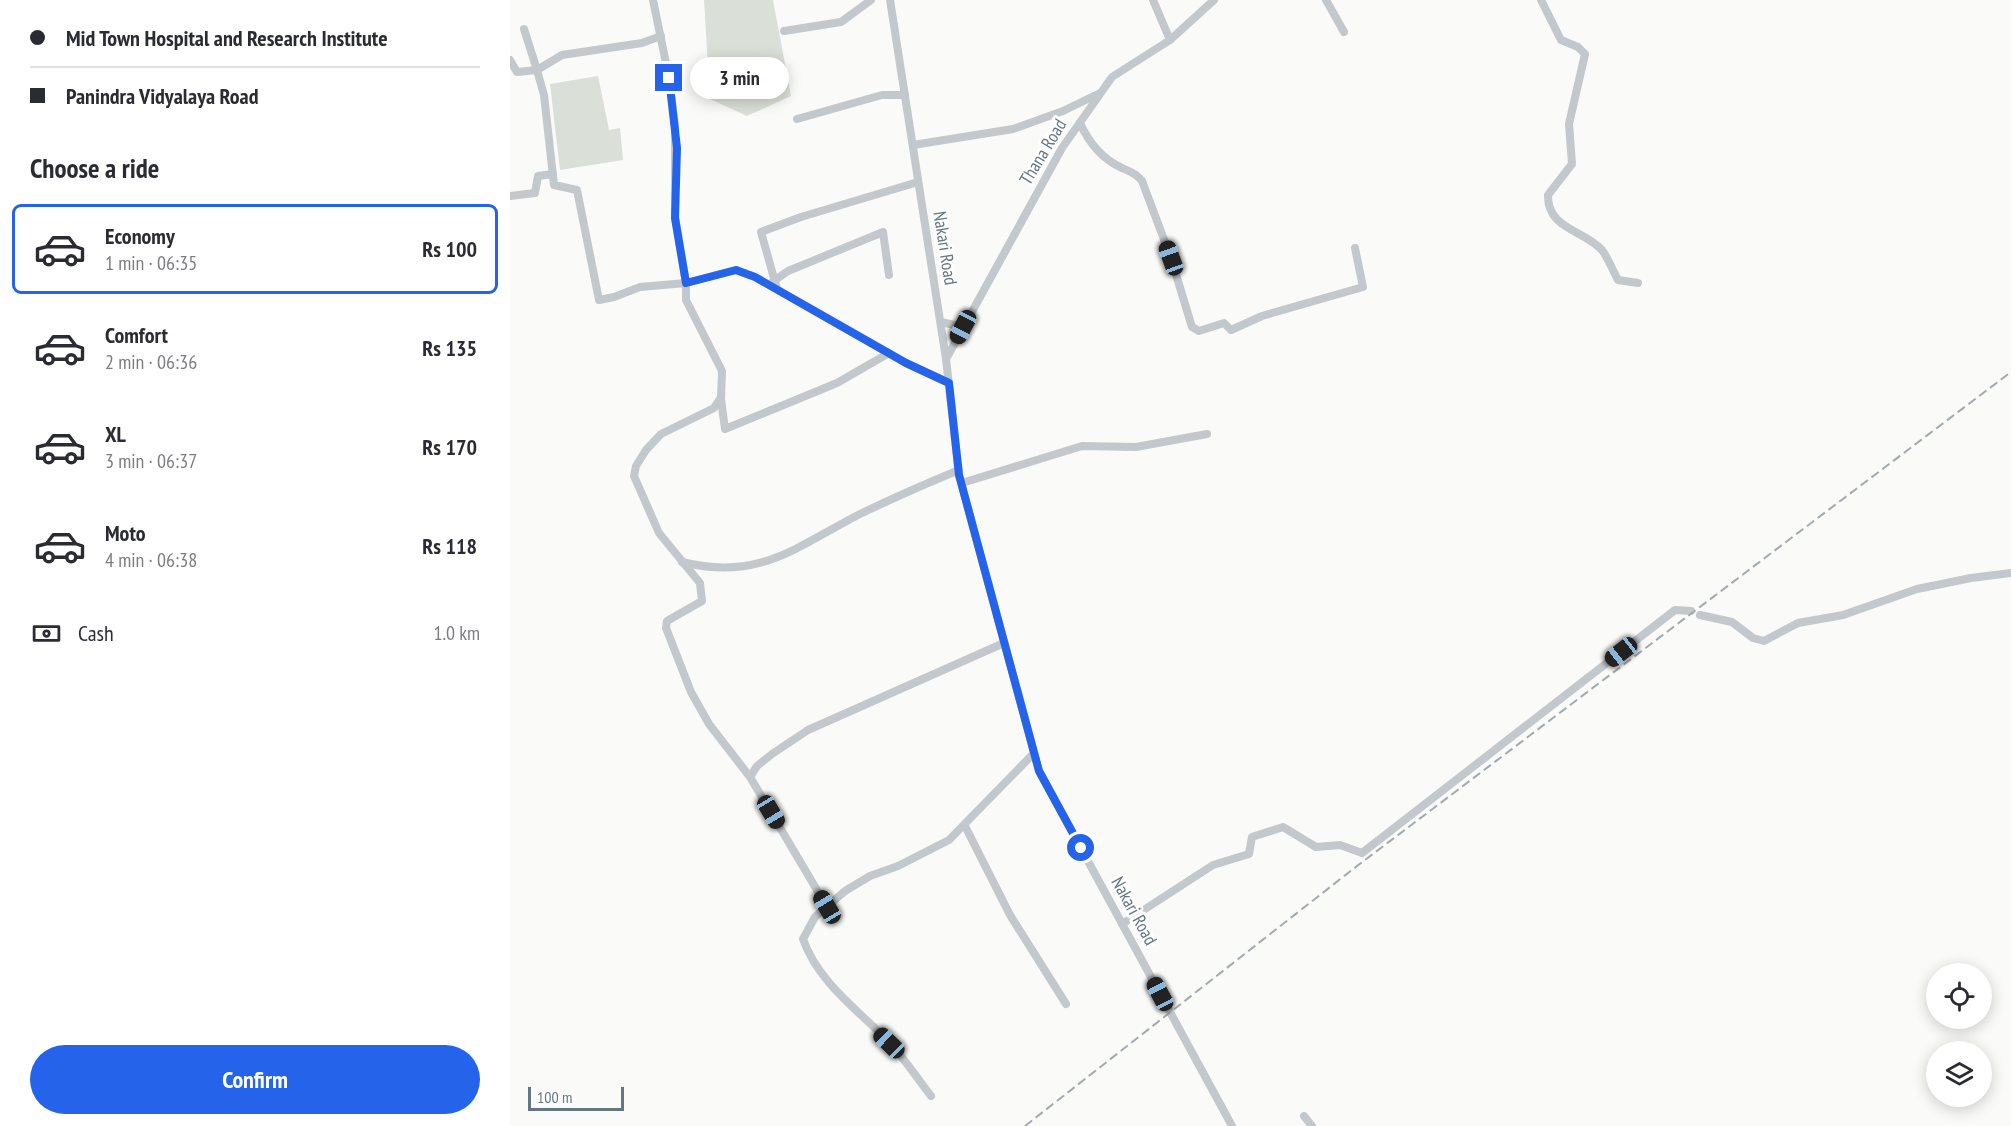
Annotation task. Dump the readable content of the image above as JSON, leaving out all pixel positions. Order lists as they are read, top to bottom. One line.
{"streets":{"street":["Thana Road","Nakari Road"]},"crossings":[["Thana Road","Nakari Road"]],"scale_bar":"100 m","page":{"banner":["Mid Town Hospital and Research Institute","Panindra Vidyalaya Road"],"bubble":"3 min","heading":"Choose a ride","list":[{"name":"Economy","note":"1 min · 06:35","value":"Rs 100"},{"name":"Comfort","note":"2 min · 06:36","value":"Rs 135"},{"name":"XL","note":"3 min · 06:37","value":"Rs 170"},{"name":"Moto","note":"4 min · 06:38","value":"Rs 118"}],"pay":["Cash","1.0 km"],"buttons":"Confirm","scale":"100 m"}}
